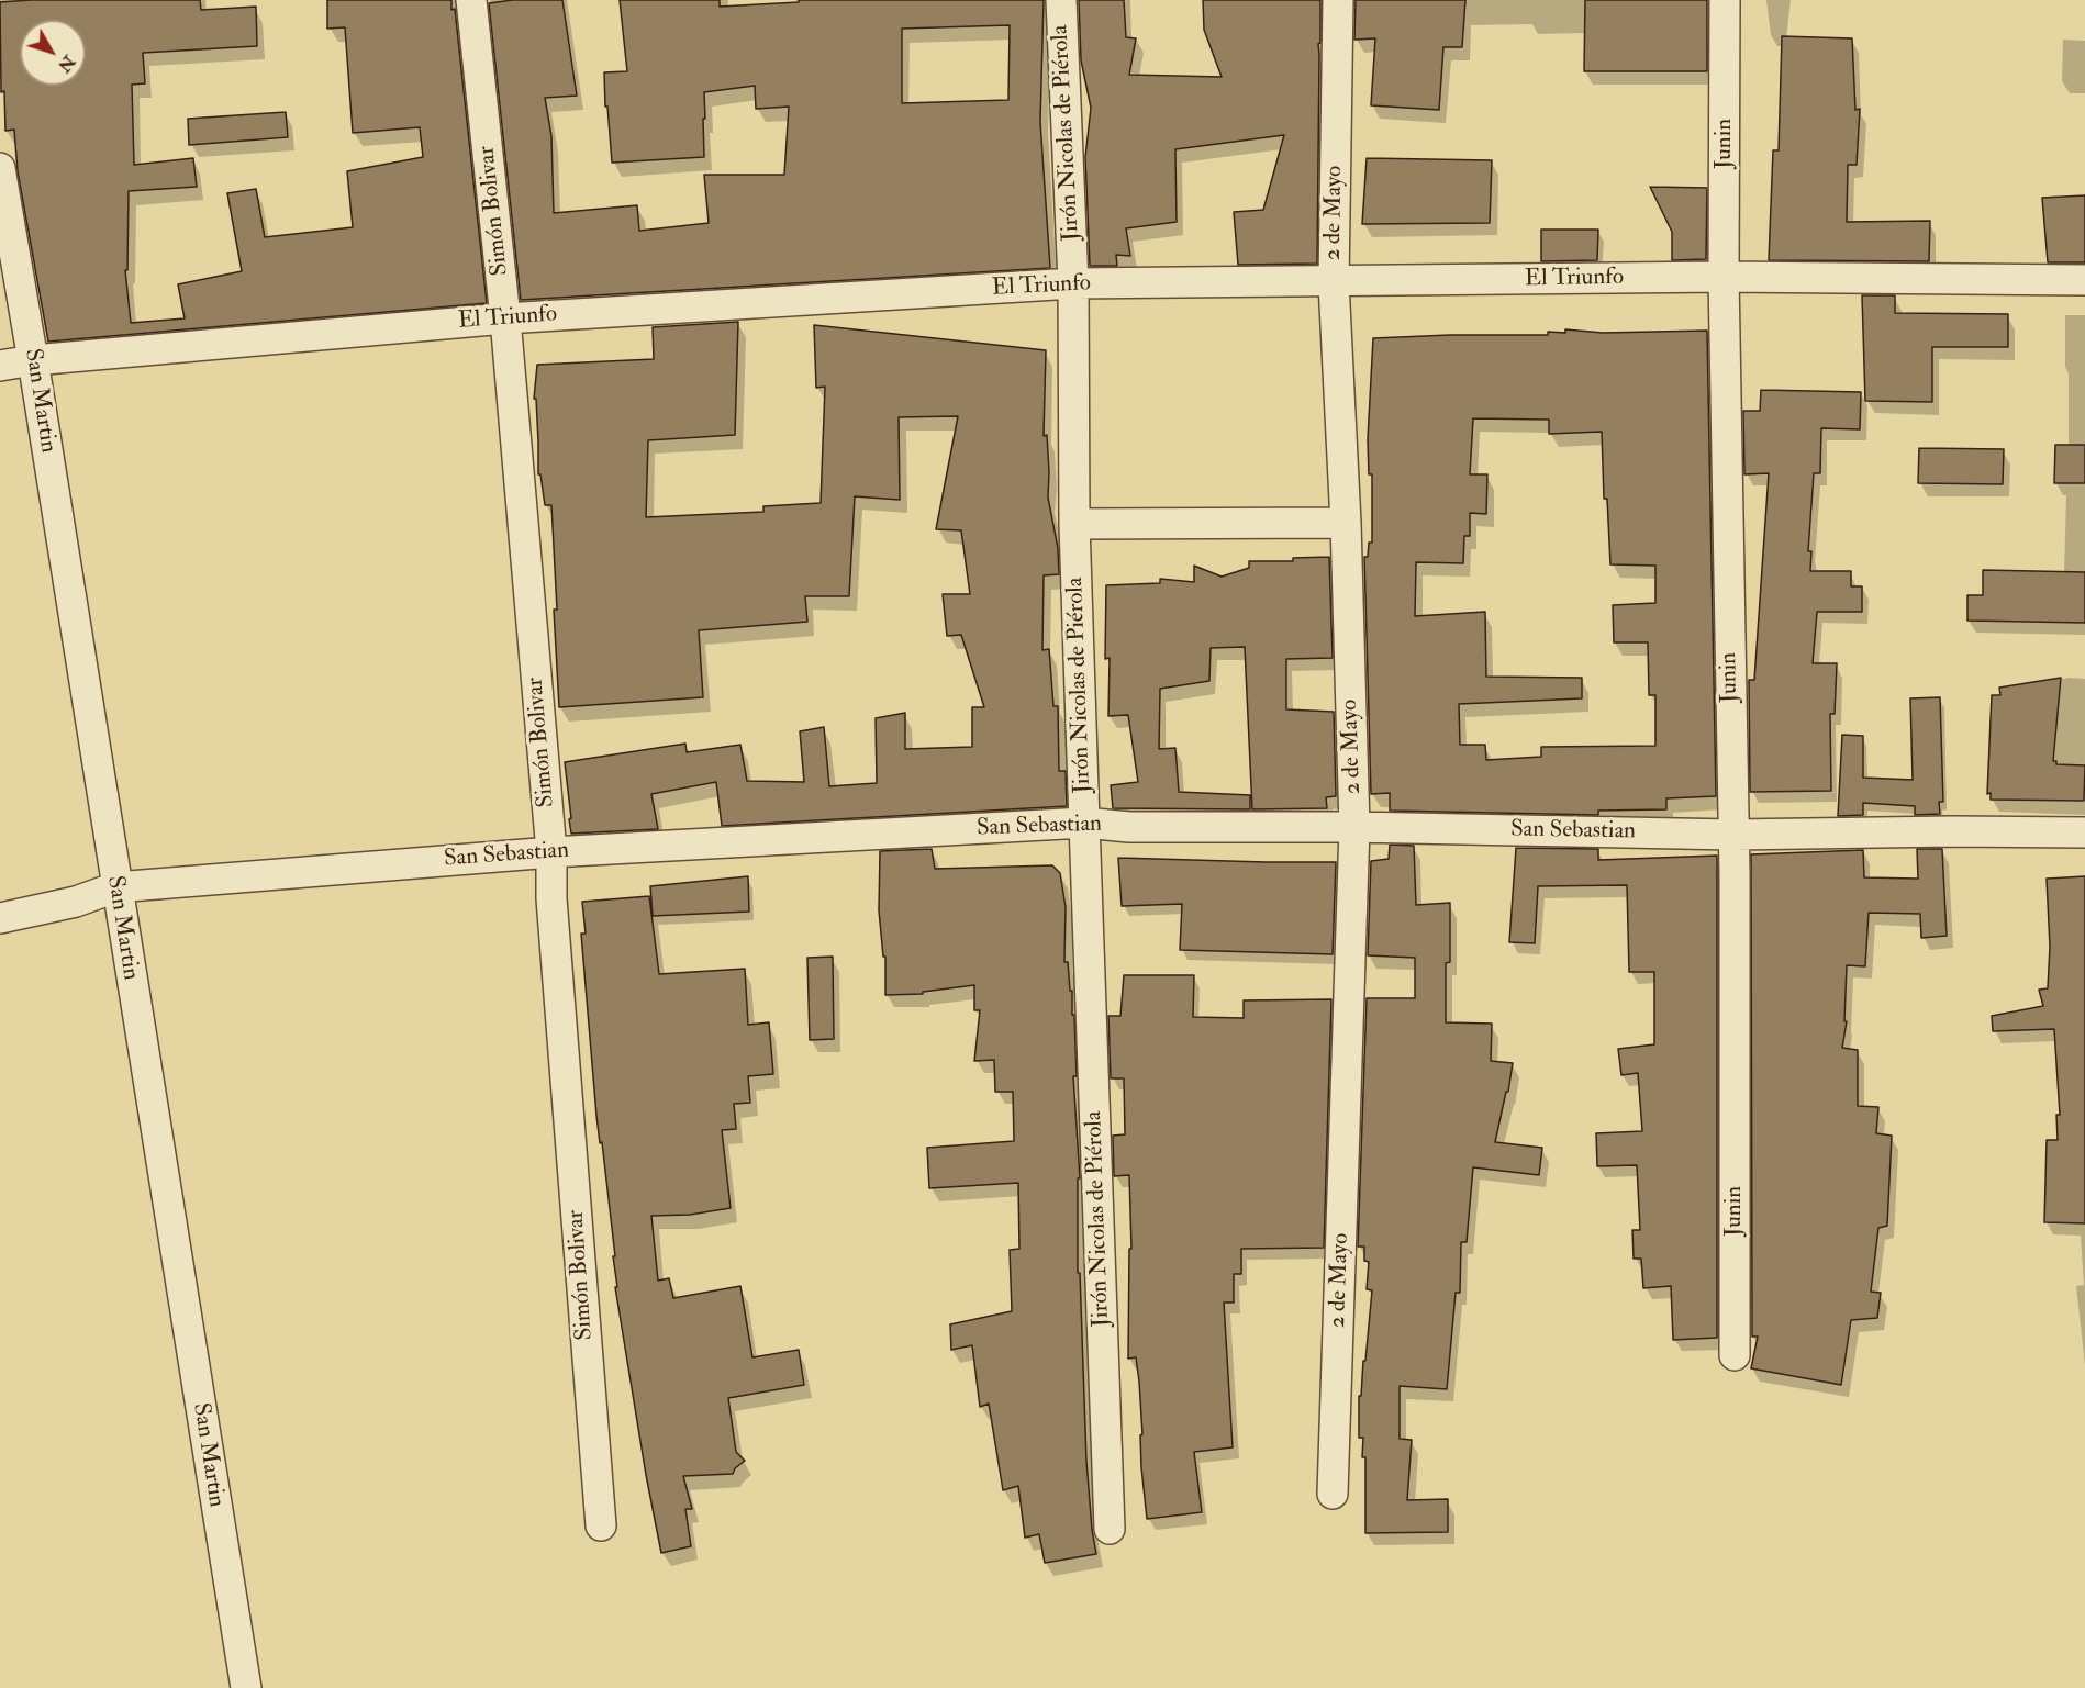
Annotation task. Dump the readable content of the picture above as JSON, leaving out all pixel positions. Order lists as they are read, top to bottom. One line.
{"streets":{"street":["Jirón Nicolas de Piérola","Junin","Simón Bolivar","2 de Mayo","El Triunfo","San Martin","San Sebastian"]},"crossings":[["Jirón Nicolas de Piérola","El Triunfo"],["Jirón Nicolas de Piérola","San Sebastian"],["Junin","El Triunfo"],["Junin","San Sebastian"],["Simón Bolivar","El Triunfo"],["Simón Bolivar","San Sebastian"],["2 de Mayo","El Triunfo"],["2 de Mayo","San Sebastian"],["El Triunfo","San Martin"],["San Martin","San Sebastian"]],"north":"bottom right"}
